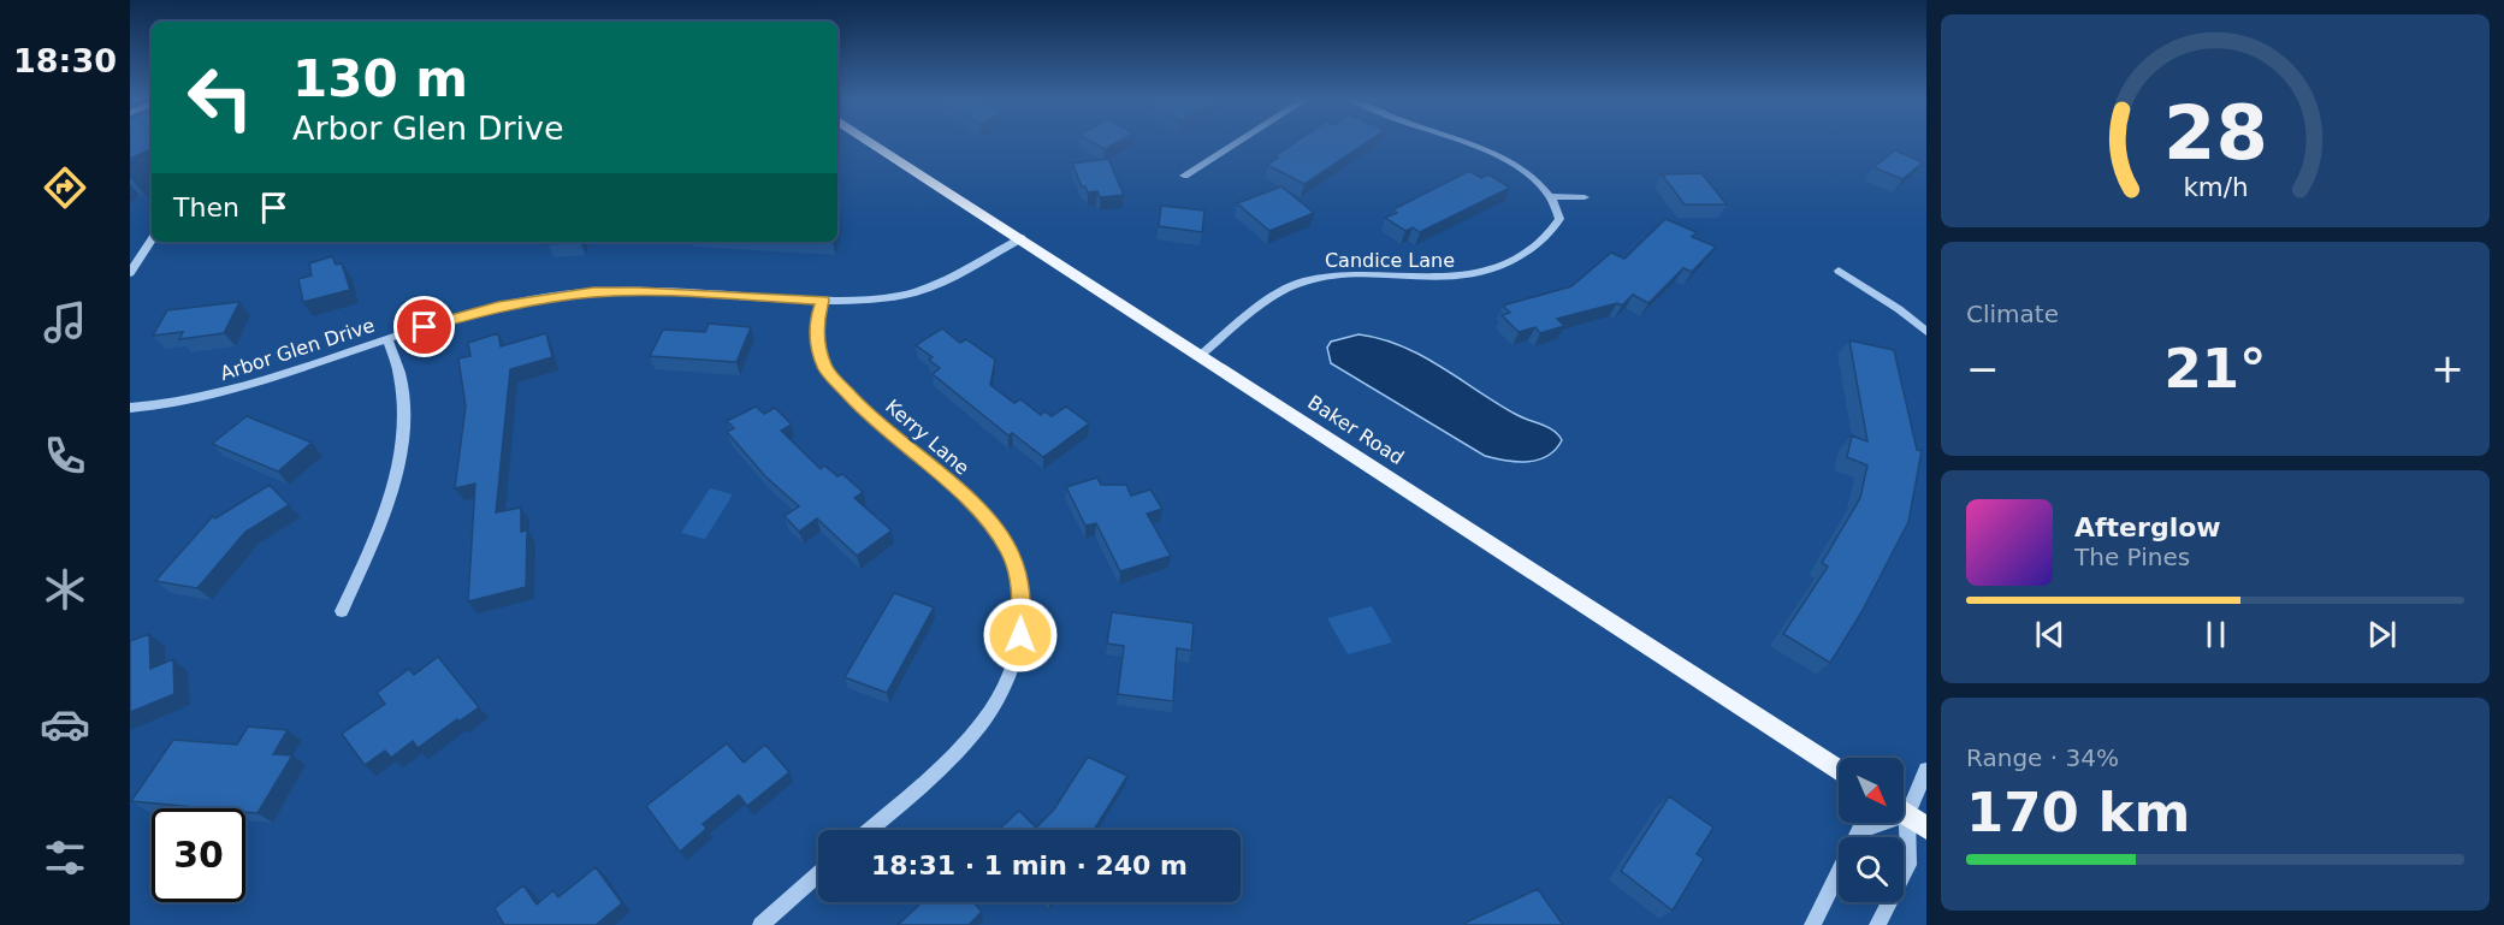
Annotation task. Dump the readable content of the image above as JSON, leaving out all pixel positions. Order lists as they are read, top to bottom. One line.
{"streets":{"main road":["Baker Road"],"street":["Candice Lane","Arbor Glen Drive","Kerry Lane"]},"crossings":[["Candice Lane","Baker Road"],["Arbor Glen Drive","Baker Road"],["Arbor Glen Drive","Kerry Lane"]],"north":"bottom right","page":{"tabs":"18:30","turn":["130 m","Arbor Glen Drive"],"then":"Then","tile":["Climate",["Range · 34%","170 km"]],"heat":["−","21°","+"],"song":["Afterglow","The Pines"],"limit":"30","trip":"18:31 · 1 min · 240 m","gauge":["28","km/h"]}}
